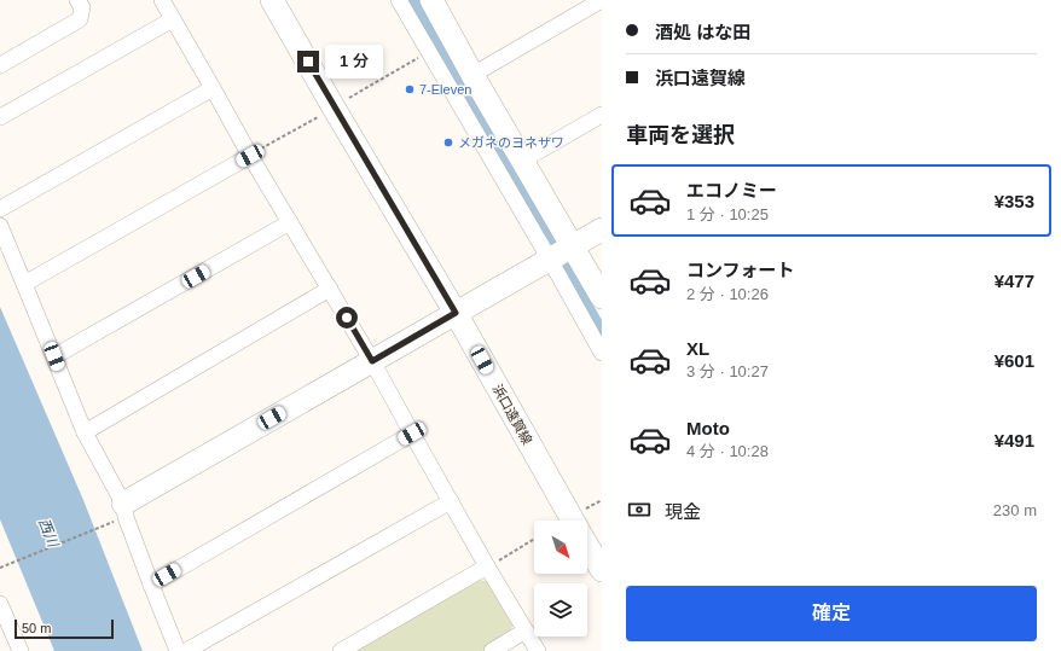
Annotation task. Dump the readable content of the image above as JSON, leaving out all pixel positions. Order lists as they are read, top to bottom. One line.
{"streets":{"street":["浜口遠賀線"]},"water":["西川"],"places":["7-Eleven","メガネのヨネザワ"],"scale_bar":"50 m","north":"bottom right","page":{"banner":["酒処 はな田","浜口遠賀線"],"bubble":"1 分","heading":"車両を選択","list":[{"name":"エコノミー","note":"1 分 · 10:25","value":"¥353"},{"name":"コンフォート","note":"2 分 · 10:26","value":"¥477"},{"name":"XL","note":"3 分 · 10:27","value":"¥601"},{"name":"Moto","note":"4 分 · 10:28","value":"¥491"}],"pay":["現金","230 m"],"buttons":"確定","scale":"50 m"}}
